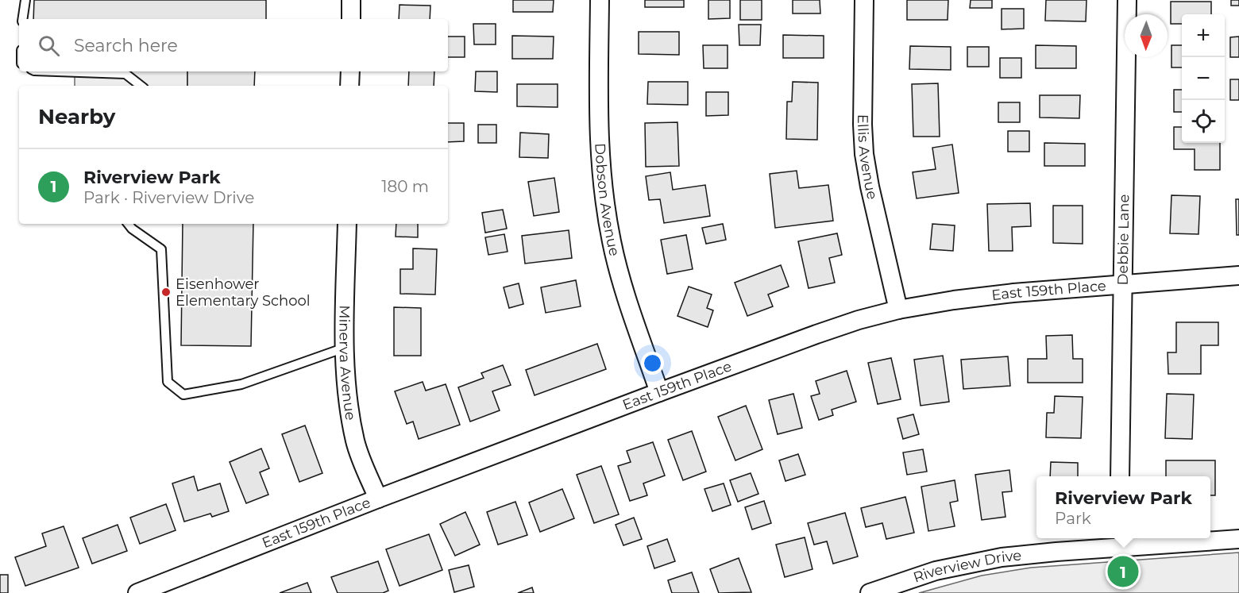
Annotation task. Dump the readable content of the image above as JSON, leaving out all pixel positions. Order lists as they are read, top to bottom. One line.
{"streets":{"street":["Ellis Avenue","Dobson Avenue","Debbie Lane","East 159th Place","Minerva Avenue","Riverview Drive"]},"crossings":[["Ellis Avenue","East 159th Place"],["Dobson Avenue","East 159th Place"],["Debbie Lane","East 159th Place"],["East 159th Place","Minerva Avenue"]],"places":["Eisenhower Elementary School"],"north":"bottom","page":{"map_buttons":["+","−"],"search":"Search here","heading":"Nearby","list":[{"mark":"1","name":"Riverview Park","note":"Park · Riverview Drive","value":"180 m"}],"popup":["Riverview Park","Park"],"pins":"1"}}
